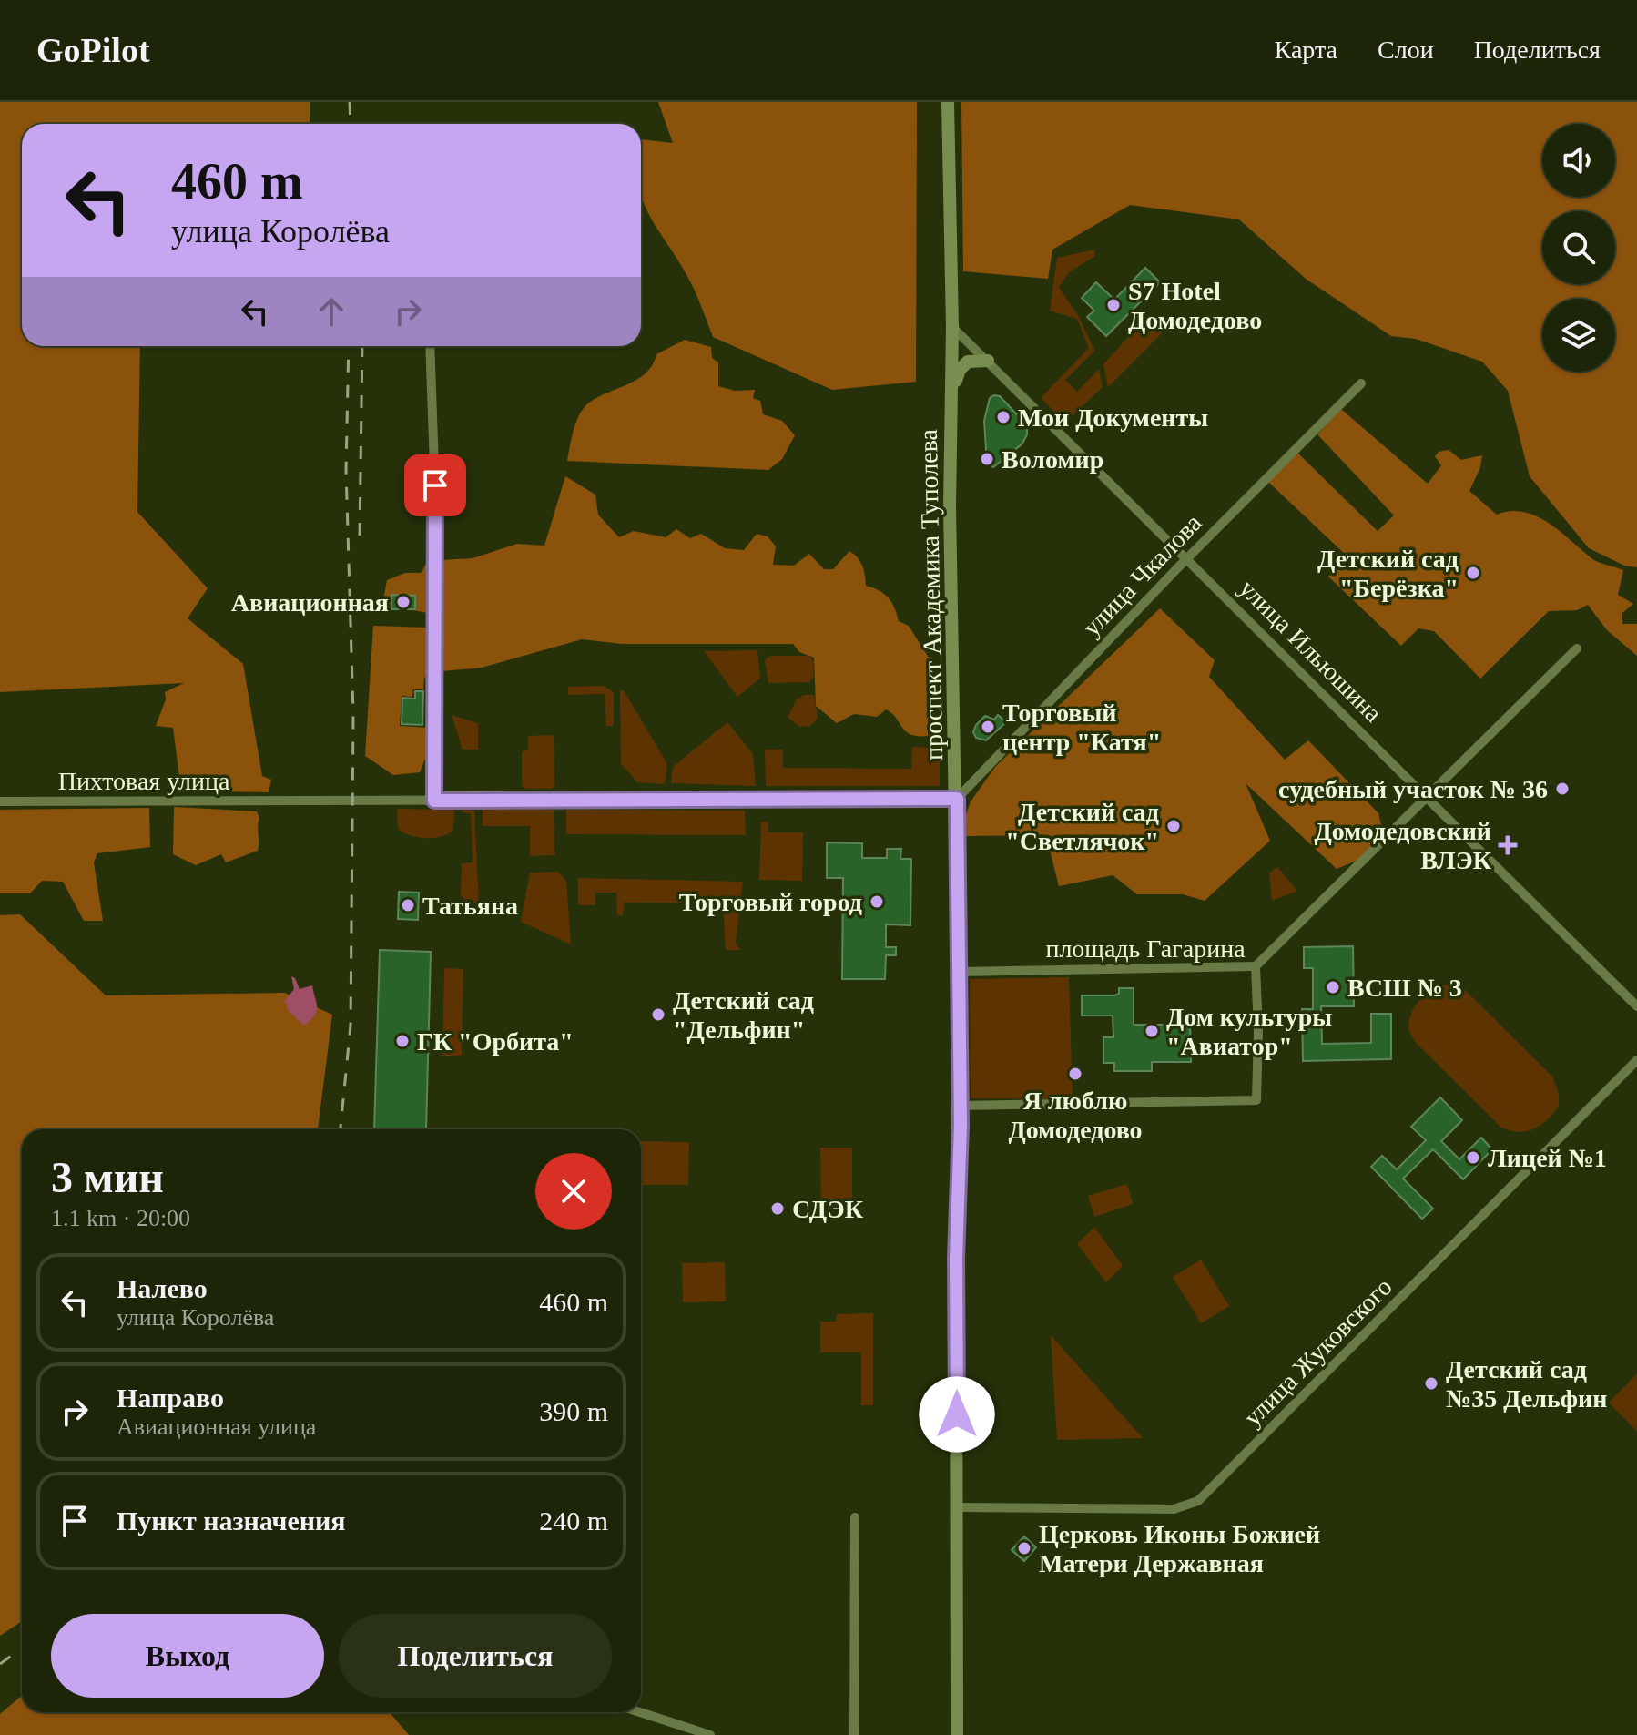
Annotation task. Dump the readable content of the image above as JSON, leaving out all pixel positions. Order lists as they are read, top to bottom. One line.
{"streets":{"main road":["проспект Академика Туполева"],"street":["улица Чкалова","улица Ильюшина","Пихтовая улица","площадь Гагарина","улица Жуковского"]},"crossings":[["улица Чкалова","проспект Академика Туполева"],["улица Чкалова","улица Ильюшина"],["улица Чкалова","Пихтовая улица"],["проспект Академика Туполева","улица Ильюшина"],["проспект Академика Туполева","Пихтовая улица"],["проспект Академика Туполева","площадь Гагарина"],["проспект Академика Туполева","улица Жуковского"]],"places":{"other":["S7 Hotel Домодедово","Мои Документы","Воломир","Детский сад \"Берёзка\"","Авиационная","Торговый центр \"Катя\"","судебный участок № 36","Детский сад \"Светлячок\"","Торговый город","Татьяна","ВСШ № 3","Детский сад \"Дельфин\"","Дом культуры \"Авиатор\"","ГК \"Орбита\"","Я люблю Домодедово","Лицей №1","СДЭК","Детский сад №35 Дельфин","Церковь Иконы Божией Матери Державная"],"health":["Домодедовский ВЛЭК"]},"page":{"header":"GoPilot","nav":["Карта","Слои","Поделиться"],"turn":["460 m","улица Королёва"],"heading":["3 мин","1.1 km · 20:00"],"list":[{"name":"Налево","note":"улица Королёва","value":"460 m"},{"name":"Направо","note":"Авиационная улица","value":"390 m"},{"name":"Пункт назначения","value":"240 m"}],"buttons":["Выход","Поделиться"]}}
